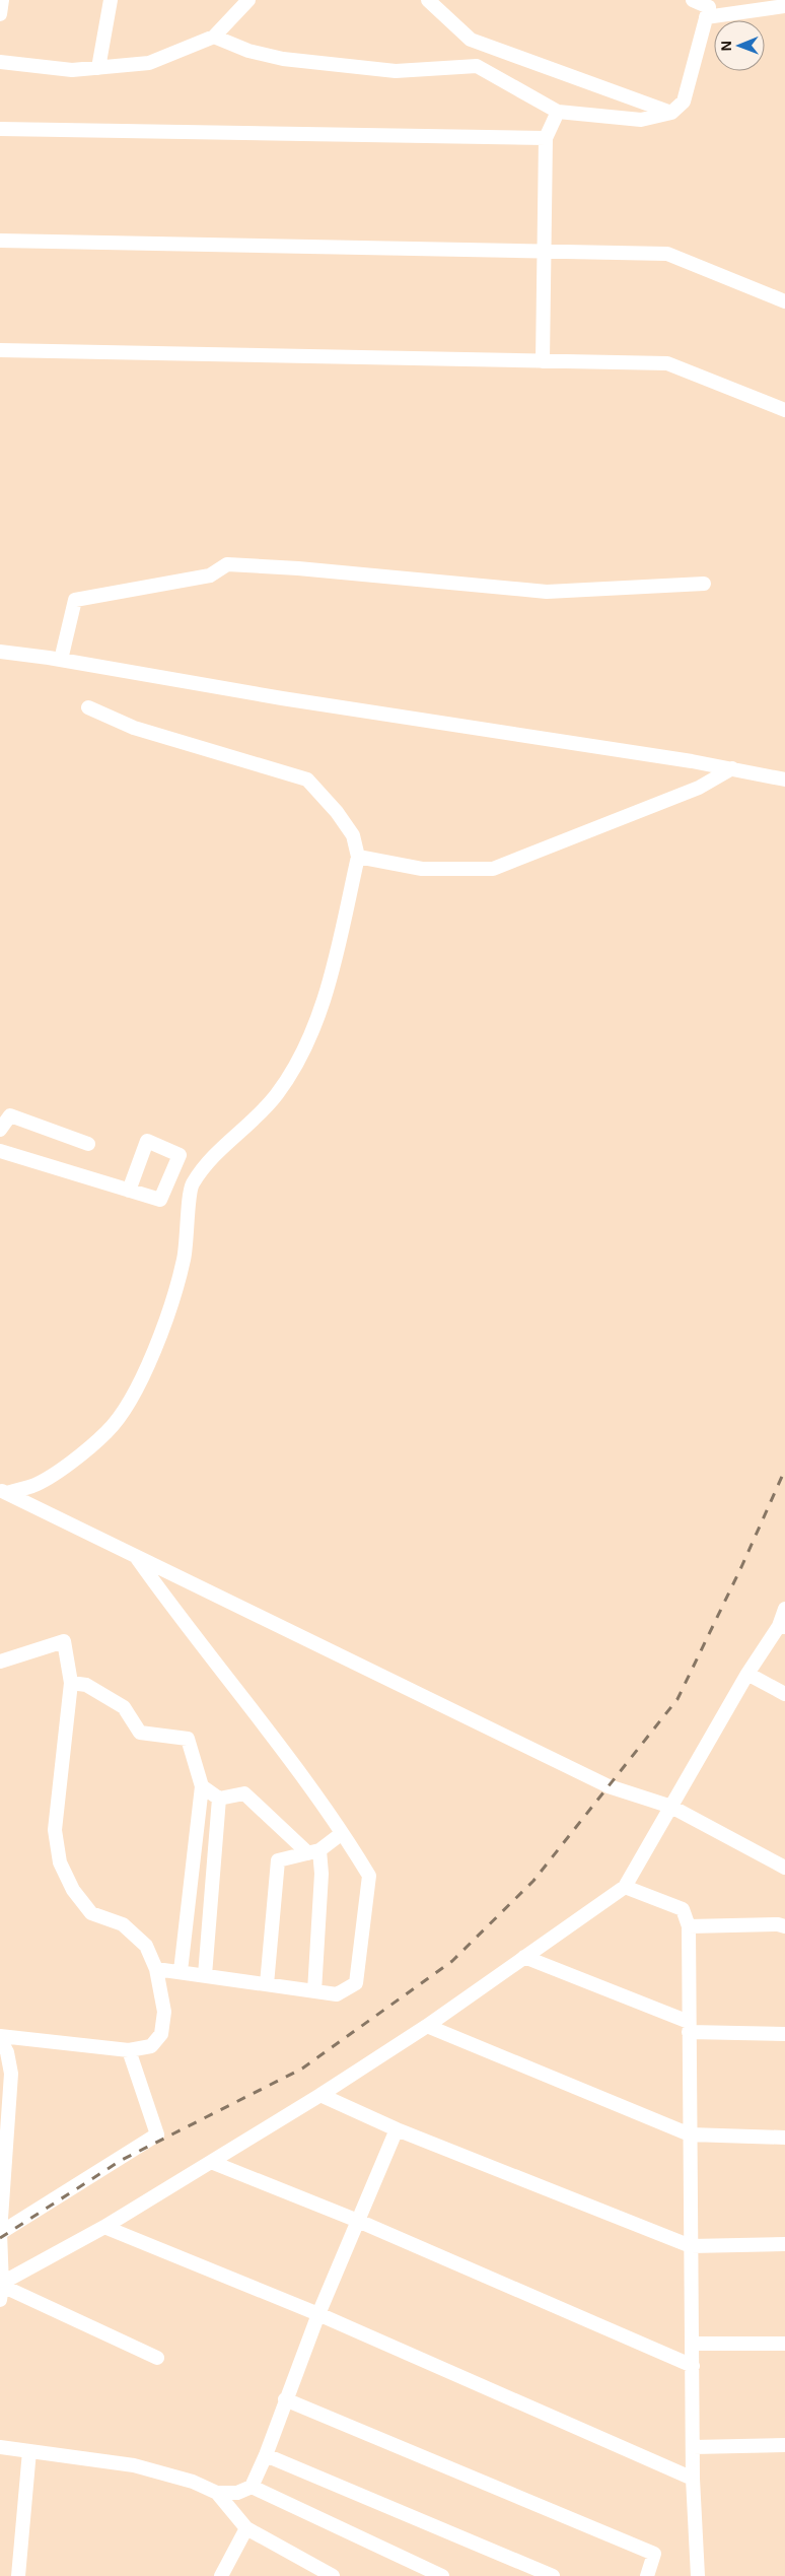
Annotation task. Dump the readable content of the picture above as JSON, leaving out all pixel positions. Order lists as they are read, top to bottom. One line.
{"north":"left"}
